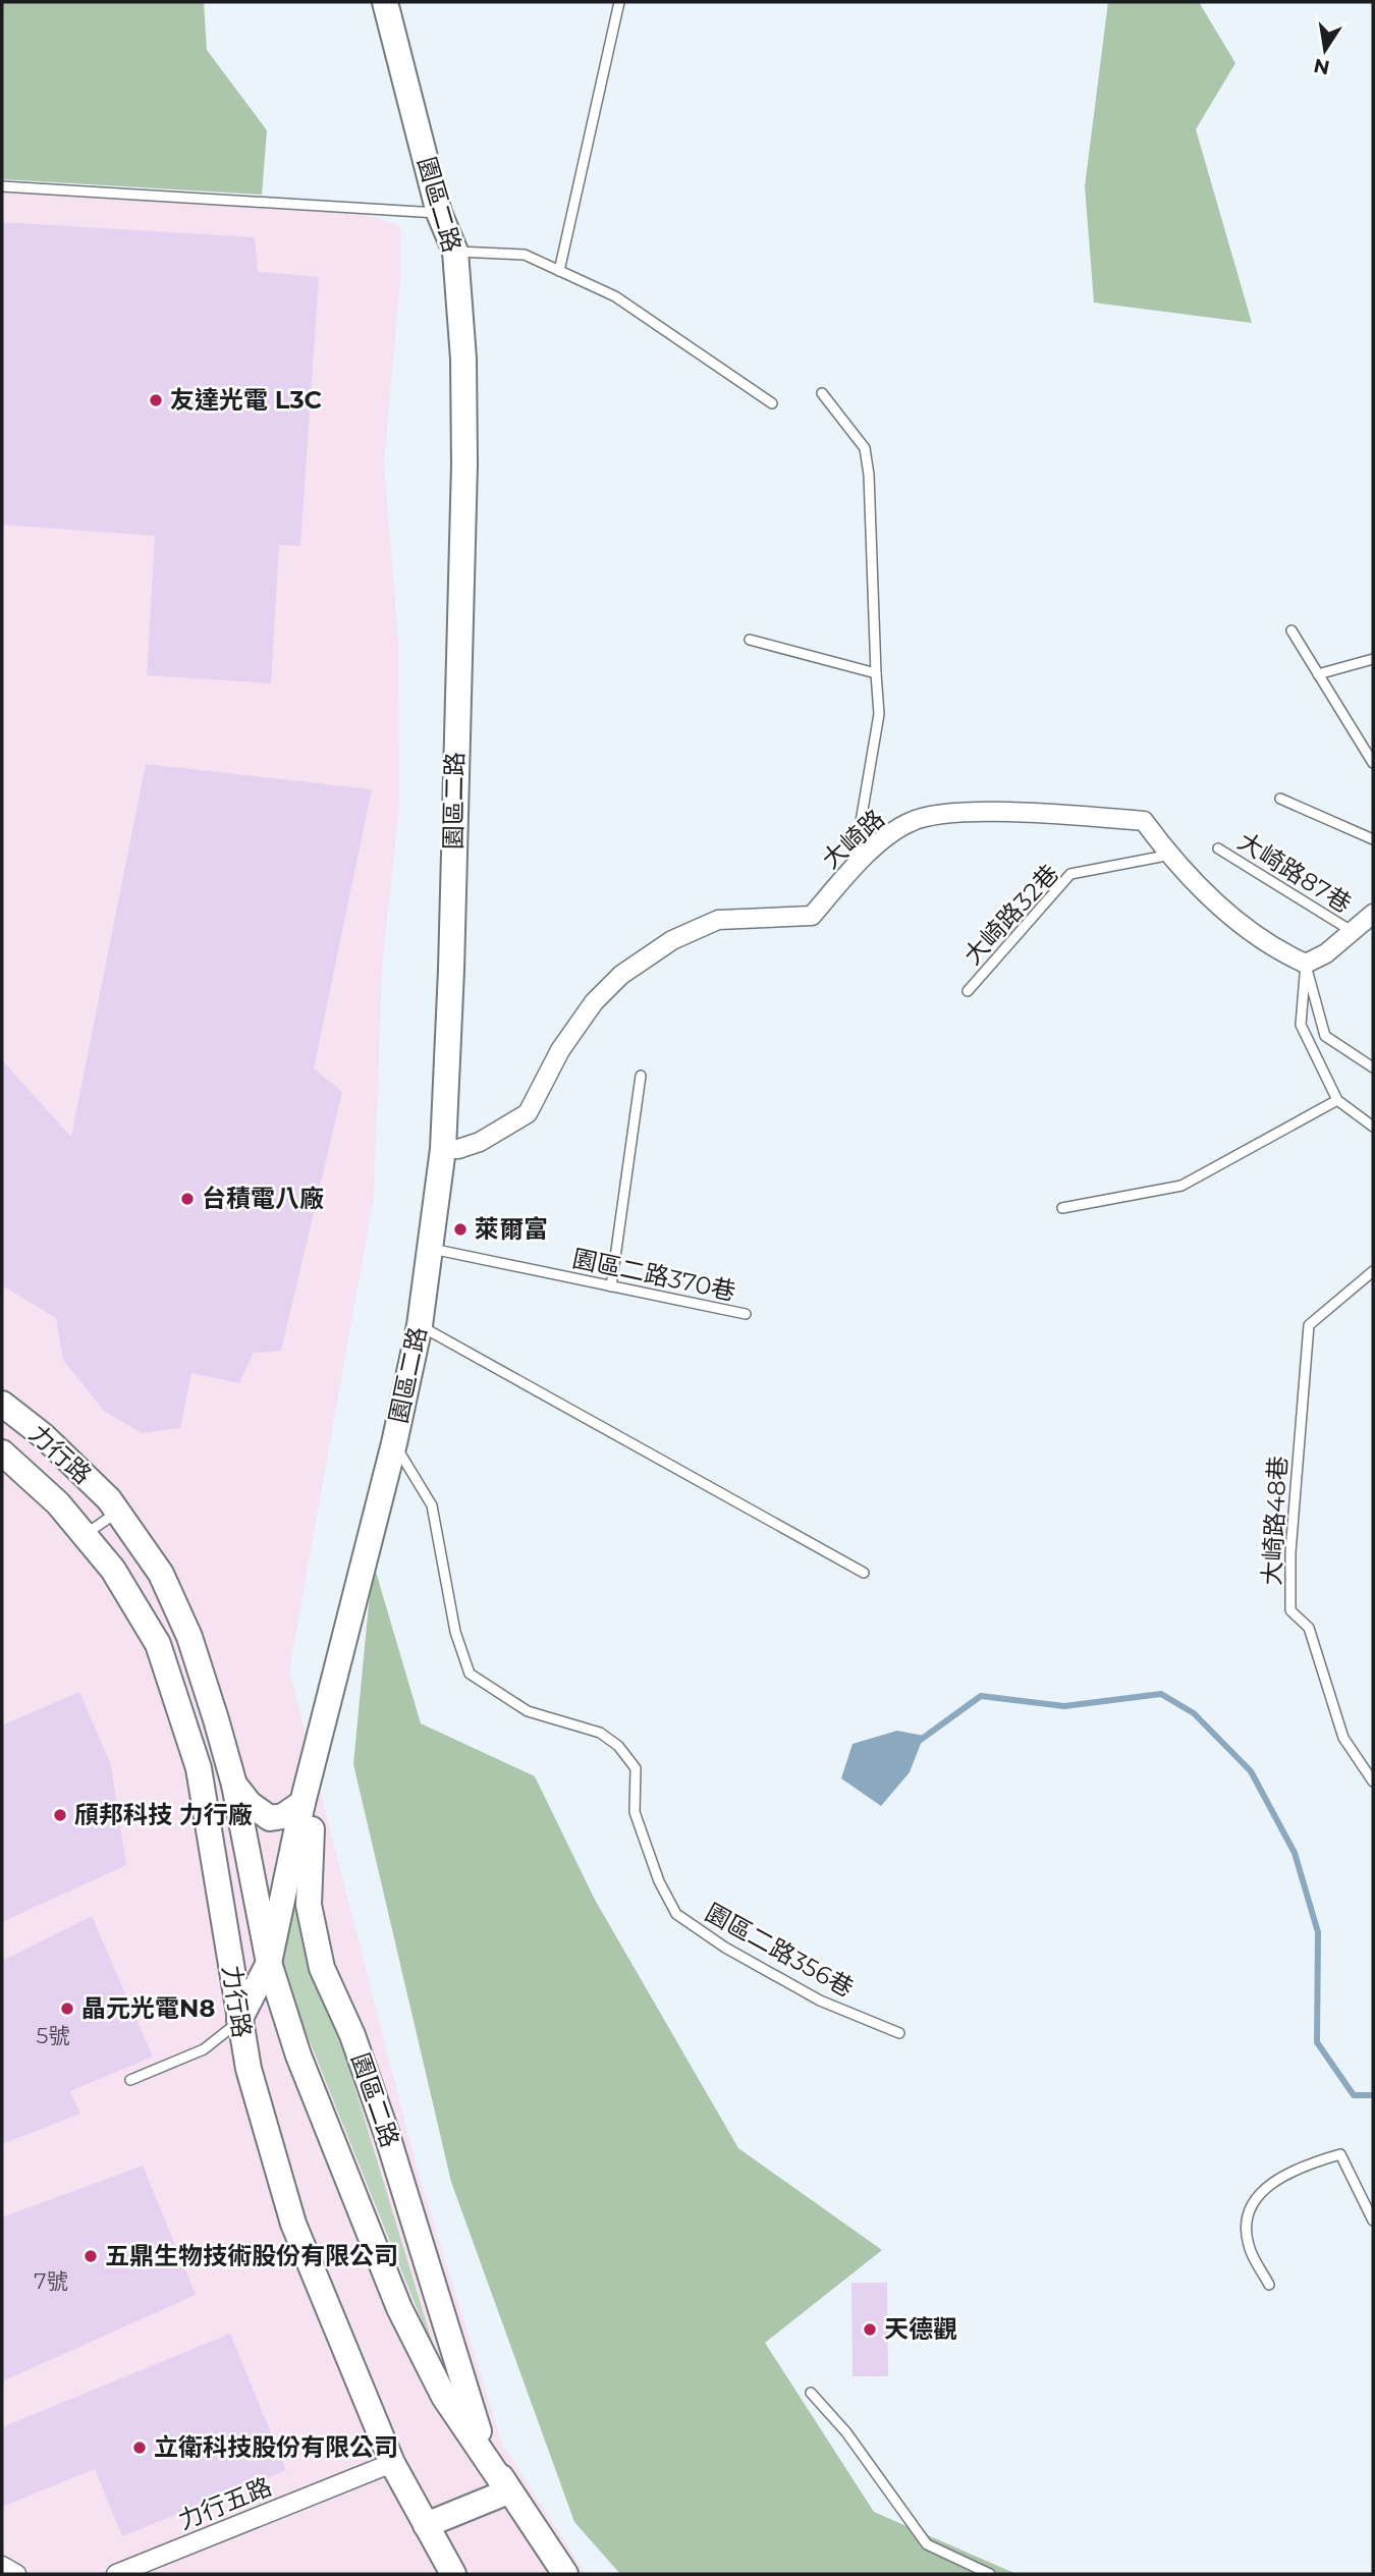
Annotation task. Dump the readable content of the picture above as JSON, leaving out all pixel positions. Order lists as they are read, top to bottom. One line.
{"streets":{"street":["園區二路","大崎路","力行路","力行五路"],"lane":["大崎路87巷","大崎路32巷","園區二路370巷","大崎路48巷","園區二路356巷"]},"crossings":[["園區二路","大崎路"],["園區二路","園區二路370巷"],["園區二路","力行路"],["園區二路","園區二路356巷"],["大崎路","大崎路32巷"],["力行路","力行五路"]],"places":["友達光電 L3C","台積電八廠","萊爾富","頎邦科技 力行廠","晶元光電N8","五鼎生物技術股份有限公司","天德觀","立衛科技股份有限公司"],"house_numbers":["5號","7號"],"north":"bottom"}
